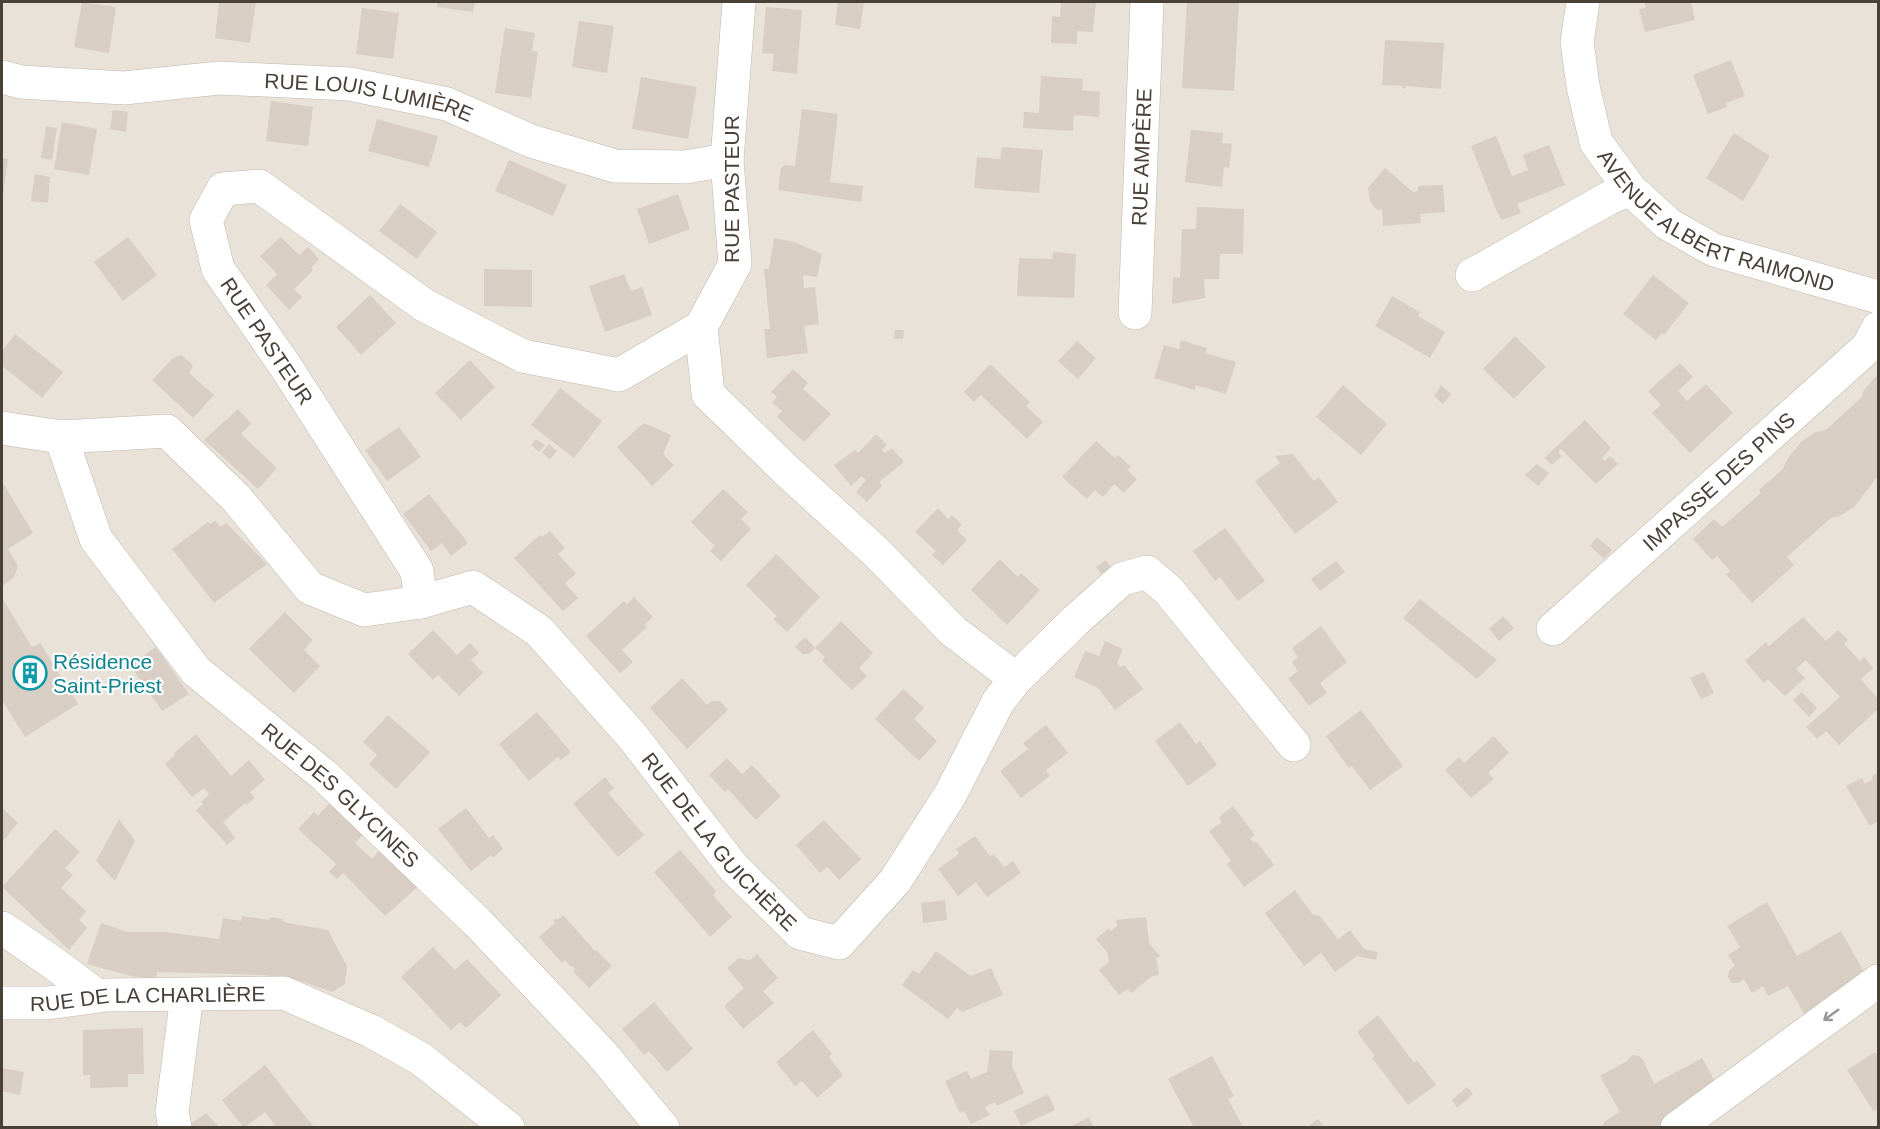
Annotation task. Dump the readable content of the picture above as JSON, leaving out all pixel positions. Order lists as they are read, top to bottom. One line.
{"streets":{"street":["RUE LOUIS LUMIÈRE","RUE AMPÈRE","RUE PASTEUR","AVENUE ALBERT RAIMOND","IMPASSE DES PINS","RUE DES GLYCINES","RUE DE LA GUICHÈRE","RUE DE LA CHARLIÈRE"]},"crossings":[["RUE LOUIS LUMIÈRE","RUE PASTEUR"],["RUE PASTEUR","RUE DE LA GUICHÈRE"]],"places":{"building":["Résidence Saint-Priest"]}}
